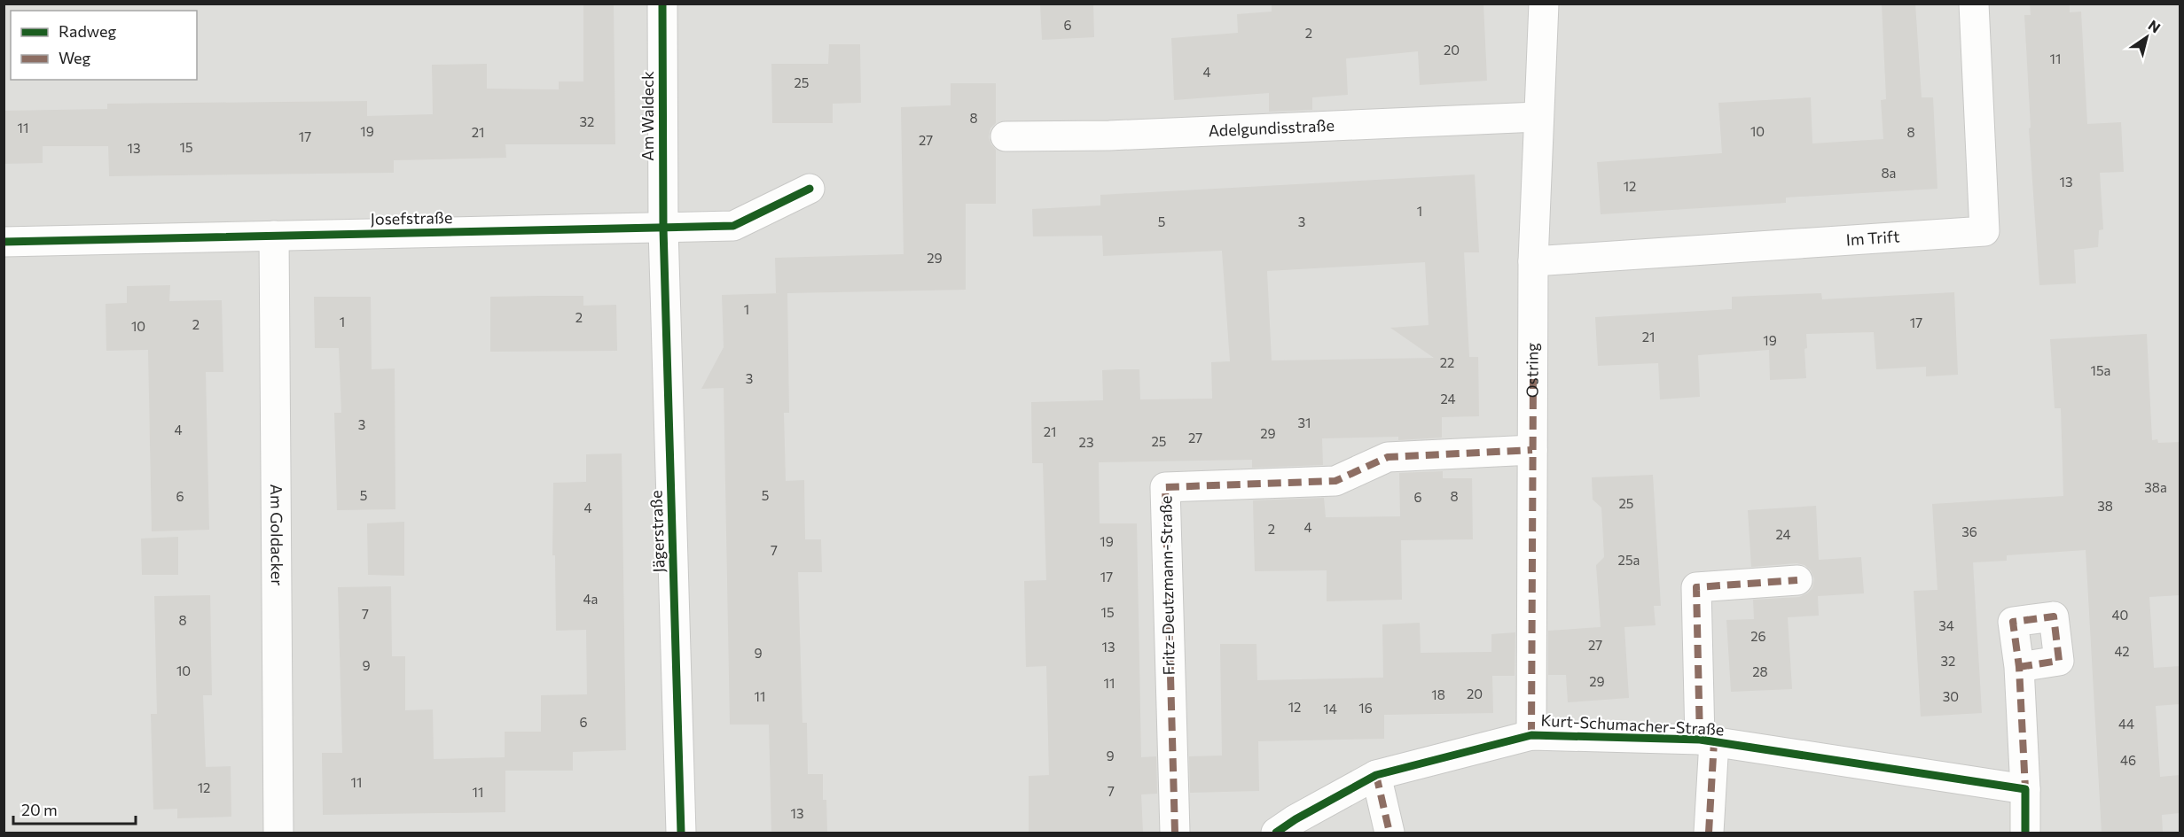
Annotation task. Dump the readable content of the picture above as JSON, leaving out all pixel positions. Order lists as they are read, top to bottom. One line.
{"streets":{"street":["Am Waldeck","Adelgundisstraße","Josefstraße","Im Trift","Ostring","Jägerstraße","Am Goldacker","Fritz-Deutzmann-Straße","Kurt-Schumacher-Straße"]},"crossings":[["Am Waldeck","Josefstraße"],["Am Waldeck","Jägerstraße"],["Adelgundisstraße","Ostring"],["Josefstraße","Jägerstraße"],["Josefstraße","Am Goldacker"],["Im Trift","Ostring"],["Ostring","Fritz-Deutzmann-Straße"],["Ostring","Kurt-Schumacher-Straße"]],"house_numbers":["6","2","20","11","4","25","8","32","11","19","10","21","8","17","27","15","13","8a","13","12","1","5","3","29","1","2","1","17","2","10","21","19","22","15a","3","24","31","3","4","21","29","27","25","23","38a","5","5","6","8","6","25","38","4","4","2","36","24","19","7","25a","17","4a","15","7","40","8","34","26","27","13","42","9","32","9","10","28","29","11","20","18","11","30","12","16","14","6","44","9","46","11","12","7","11","13"],"legend":["Radweg","Weg"],"scale_bar":"20 m","north":"top right"}
